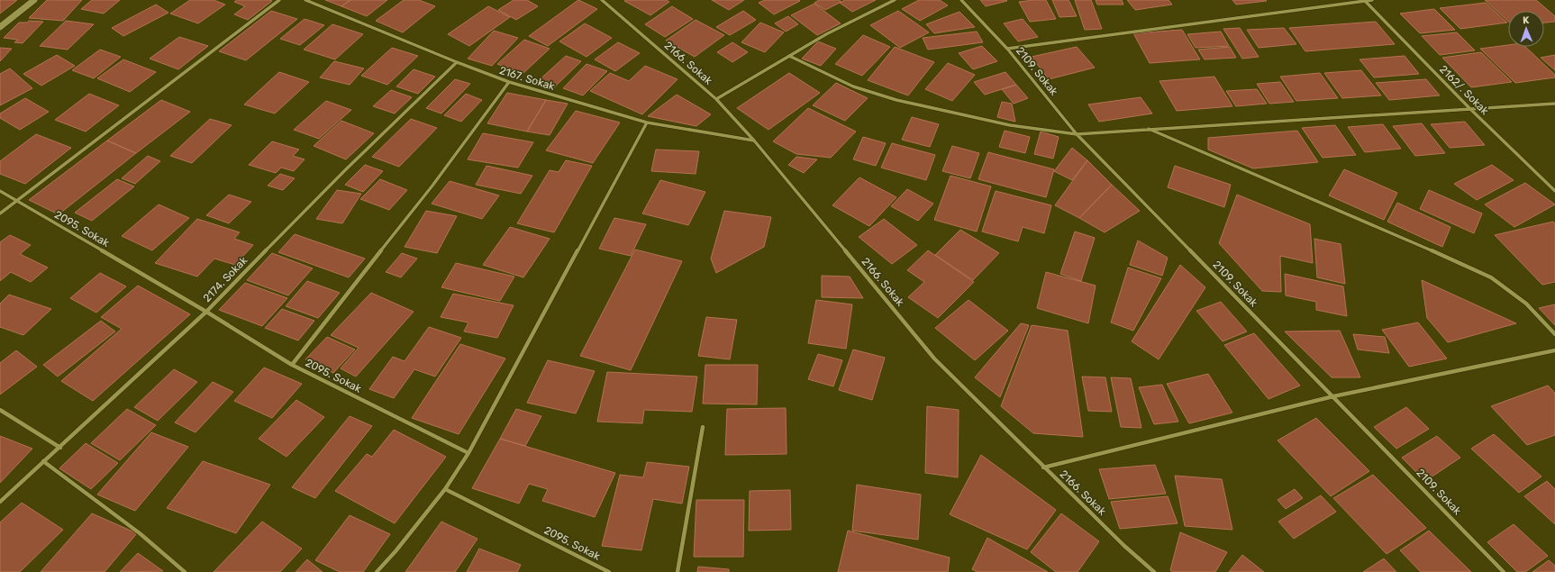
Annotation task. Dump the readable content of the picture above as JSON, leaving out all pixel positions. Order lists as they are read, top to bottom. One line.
{"streets":{"street":["2166. Sokak","2109. Sokak","2167. Sokak","2162/. Sokak","2095. Sokak","2174. Sokak"]},"crossings":[["2166. Sokak","2167. Sokak"],["2167. Sokak","2174. Sokak"],["2095. Sokak","2174. Sokak"]],"north":"top"}
